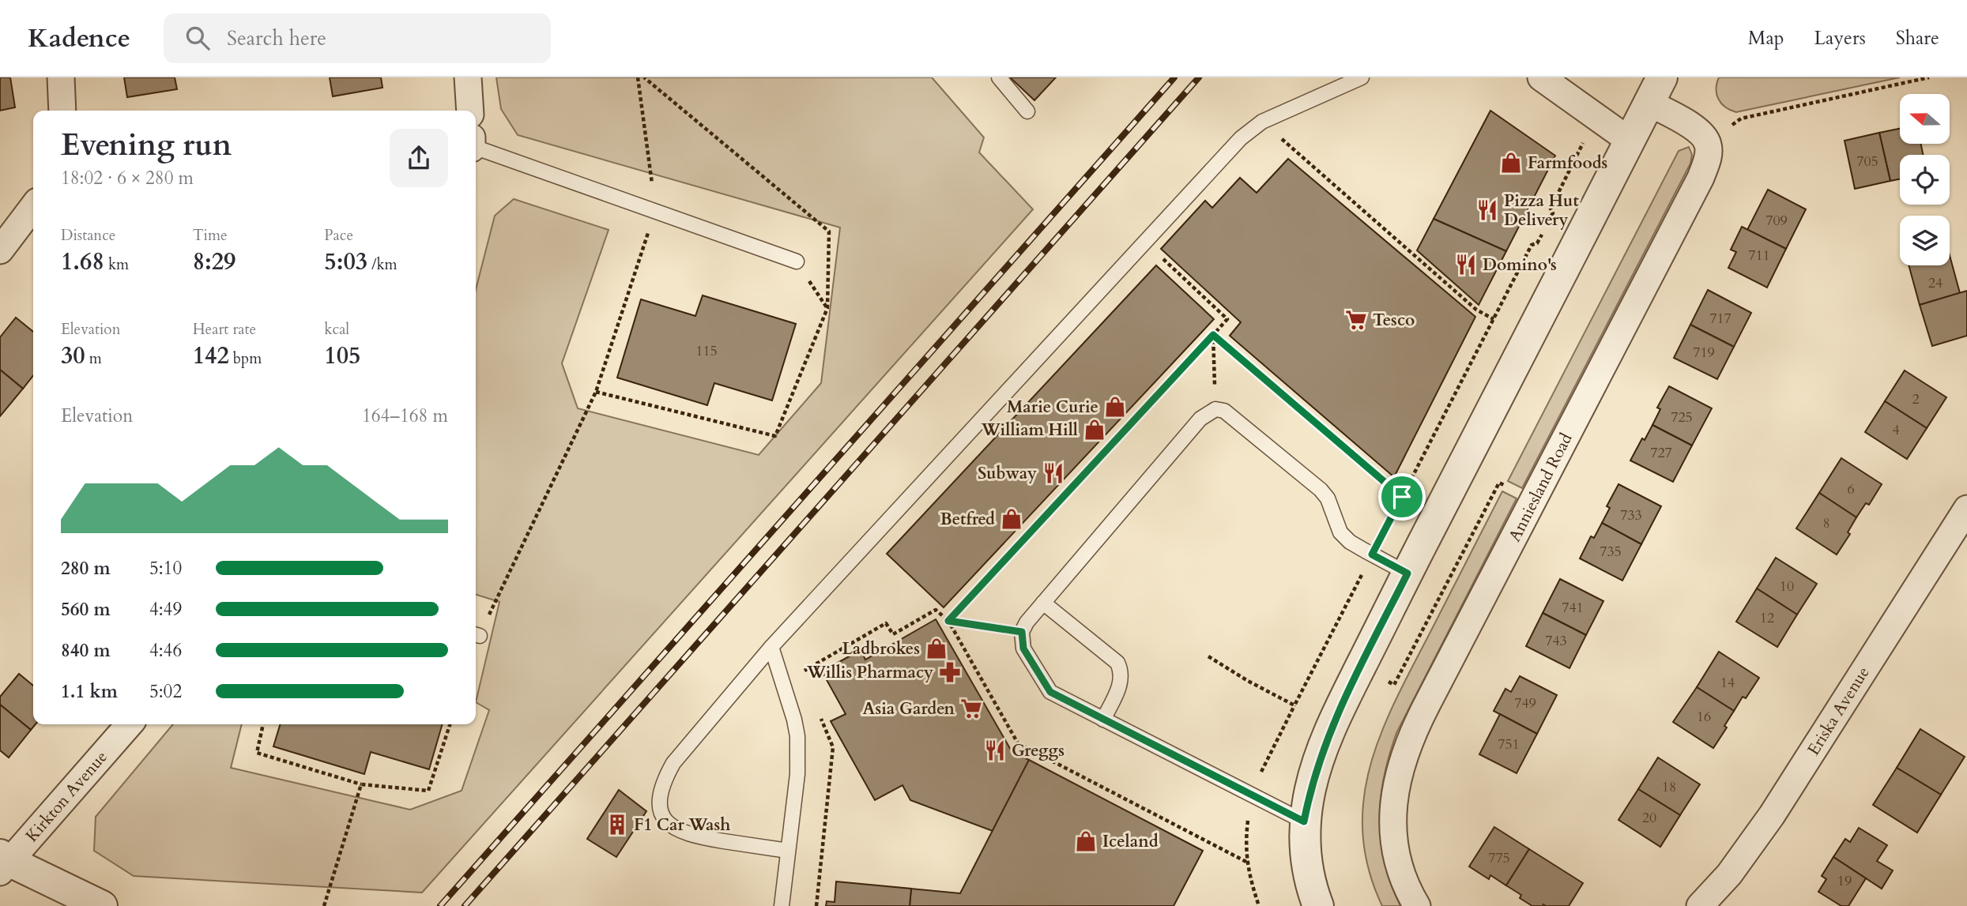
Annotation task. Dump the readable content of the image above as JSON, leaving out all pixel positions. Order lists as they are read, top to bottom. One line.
{"streets":{"street":["Anniesland Road","Eriska Avenue","Kirkton Avenue"]},"places":{"shop":["Farmfoods","Marie Curie","William Hill","Betfred","Ladbrokes","Iceland"],"restaurant":["Pizza Hut Delivery","Domino's","Subway","Greggs"],"supermarket":["Tesco","Asia Garden"],"pharmacy":["Willis Pharmacy"],"building":["F1 Car Wash"]},"house_numbers":["705","709","711","24","717","115","719","2","725","4","727","6","733","8","735","10","741","12","743","14","749","16","751","18","20","775","19"],"north":"left","page":{"header":"Kadence","search":"Search here","nav":["Map","Layers","Share"],"heading":["Evening run","18:02 · 6 × 280 m"],"stats":[["Distance","1.68 km"],["Time","8:29"],["Pace","5:03 /km"],["Elevation","30 m"],["Heart rate","142 bpm"],["kcal","105"]],"chart":["Elevation","164–168 m"],"list":[{"name":"280 m","note":"5:10"},{"name":"560 m","note":"4:49"},{"name":"840 m","note":"4:46"},{"name":"1.1 km","note":"5:02"}]}}
